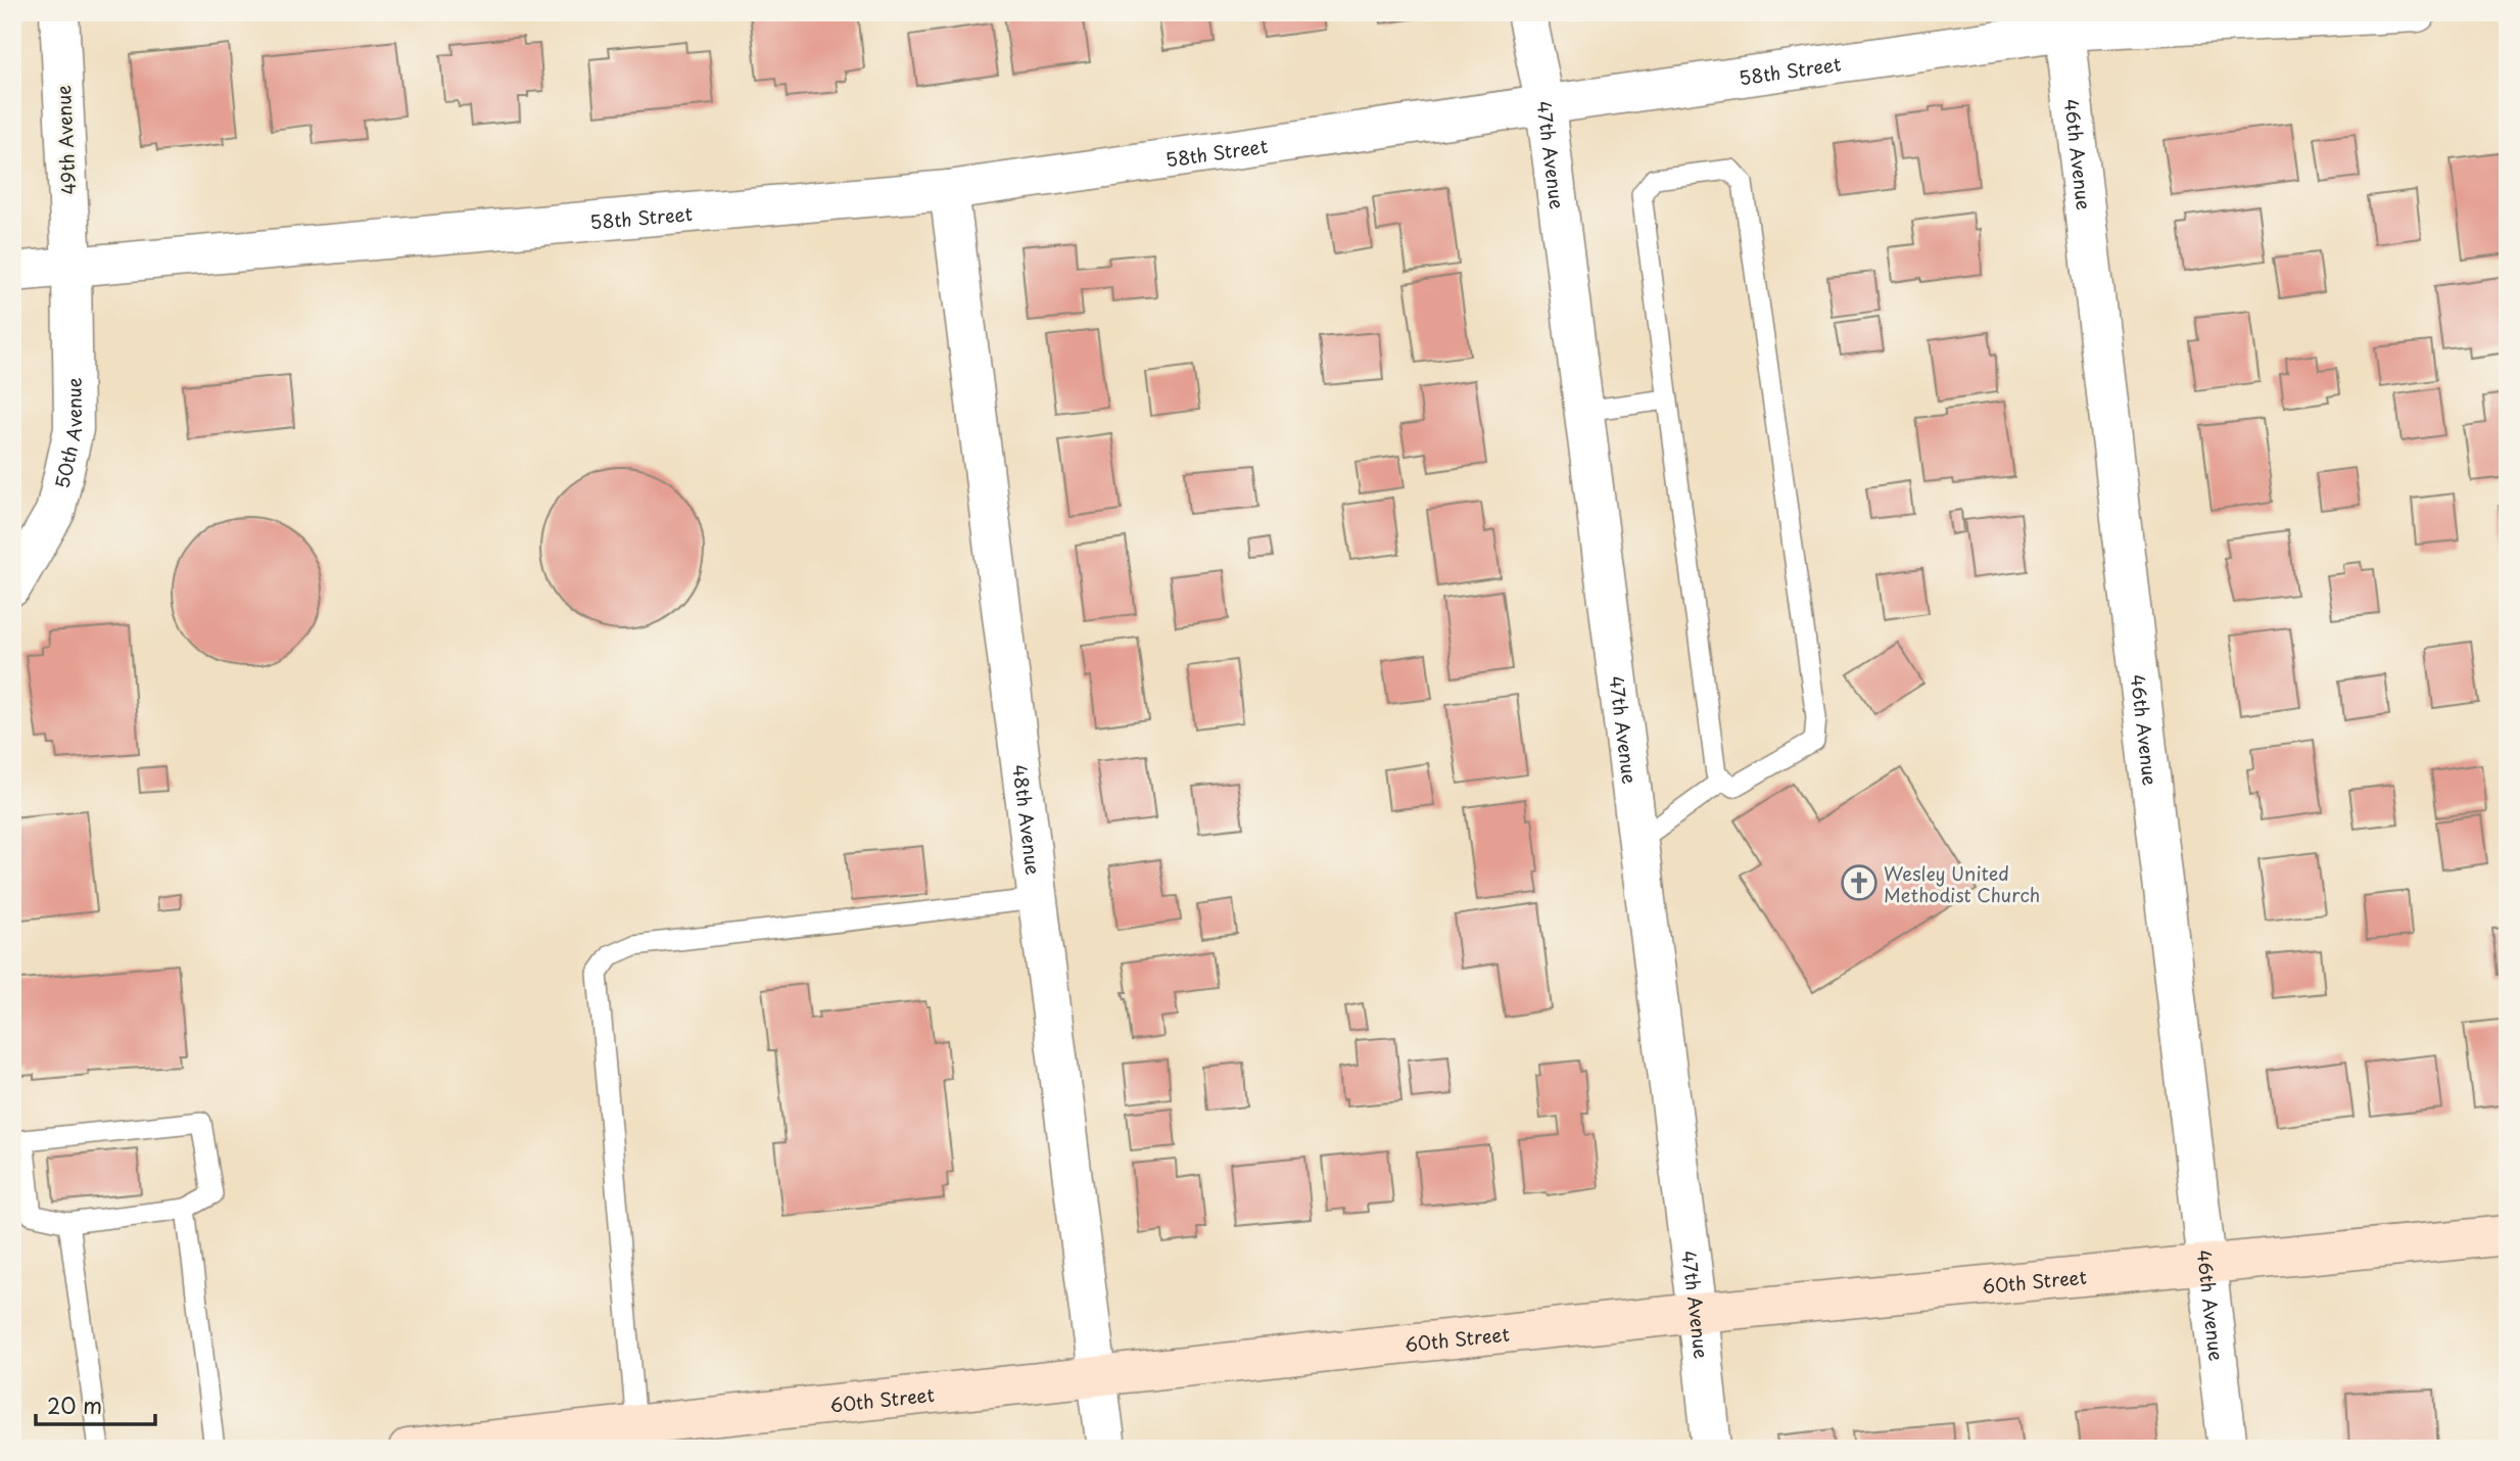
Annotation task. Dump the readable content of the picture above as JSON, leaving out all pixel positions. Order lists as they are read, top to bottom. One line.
{"streets":{"street":["58th Street","49th Avenue","47th Avenue","46th Avenue","50th Avenue","48th Avenue","60th Street"]},"crossings":[["58th Street","49th Avenue"],["58th Street","47th Avenue"],["58th Street","46th Avenue"],["58th Street","50th Avenue"],["58th Street","48th Avenue"],["49th Avenue","50th Avenue"],["47th Avenue","60th Street"],["46th Avenue","60th Street"],["48th Avenue","60th Street"]],"places":{"church":["Wesley United Methodist Church"]},"scale_bar":"20 m"}
